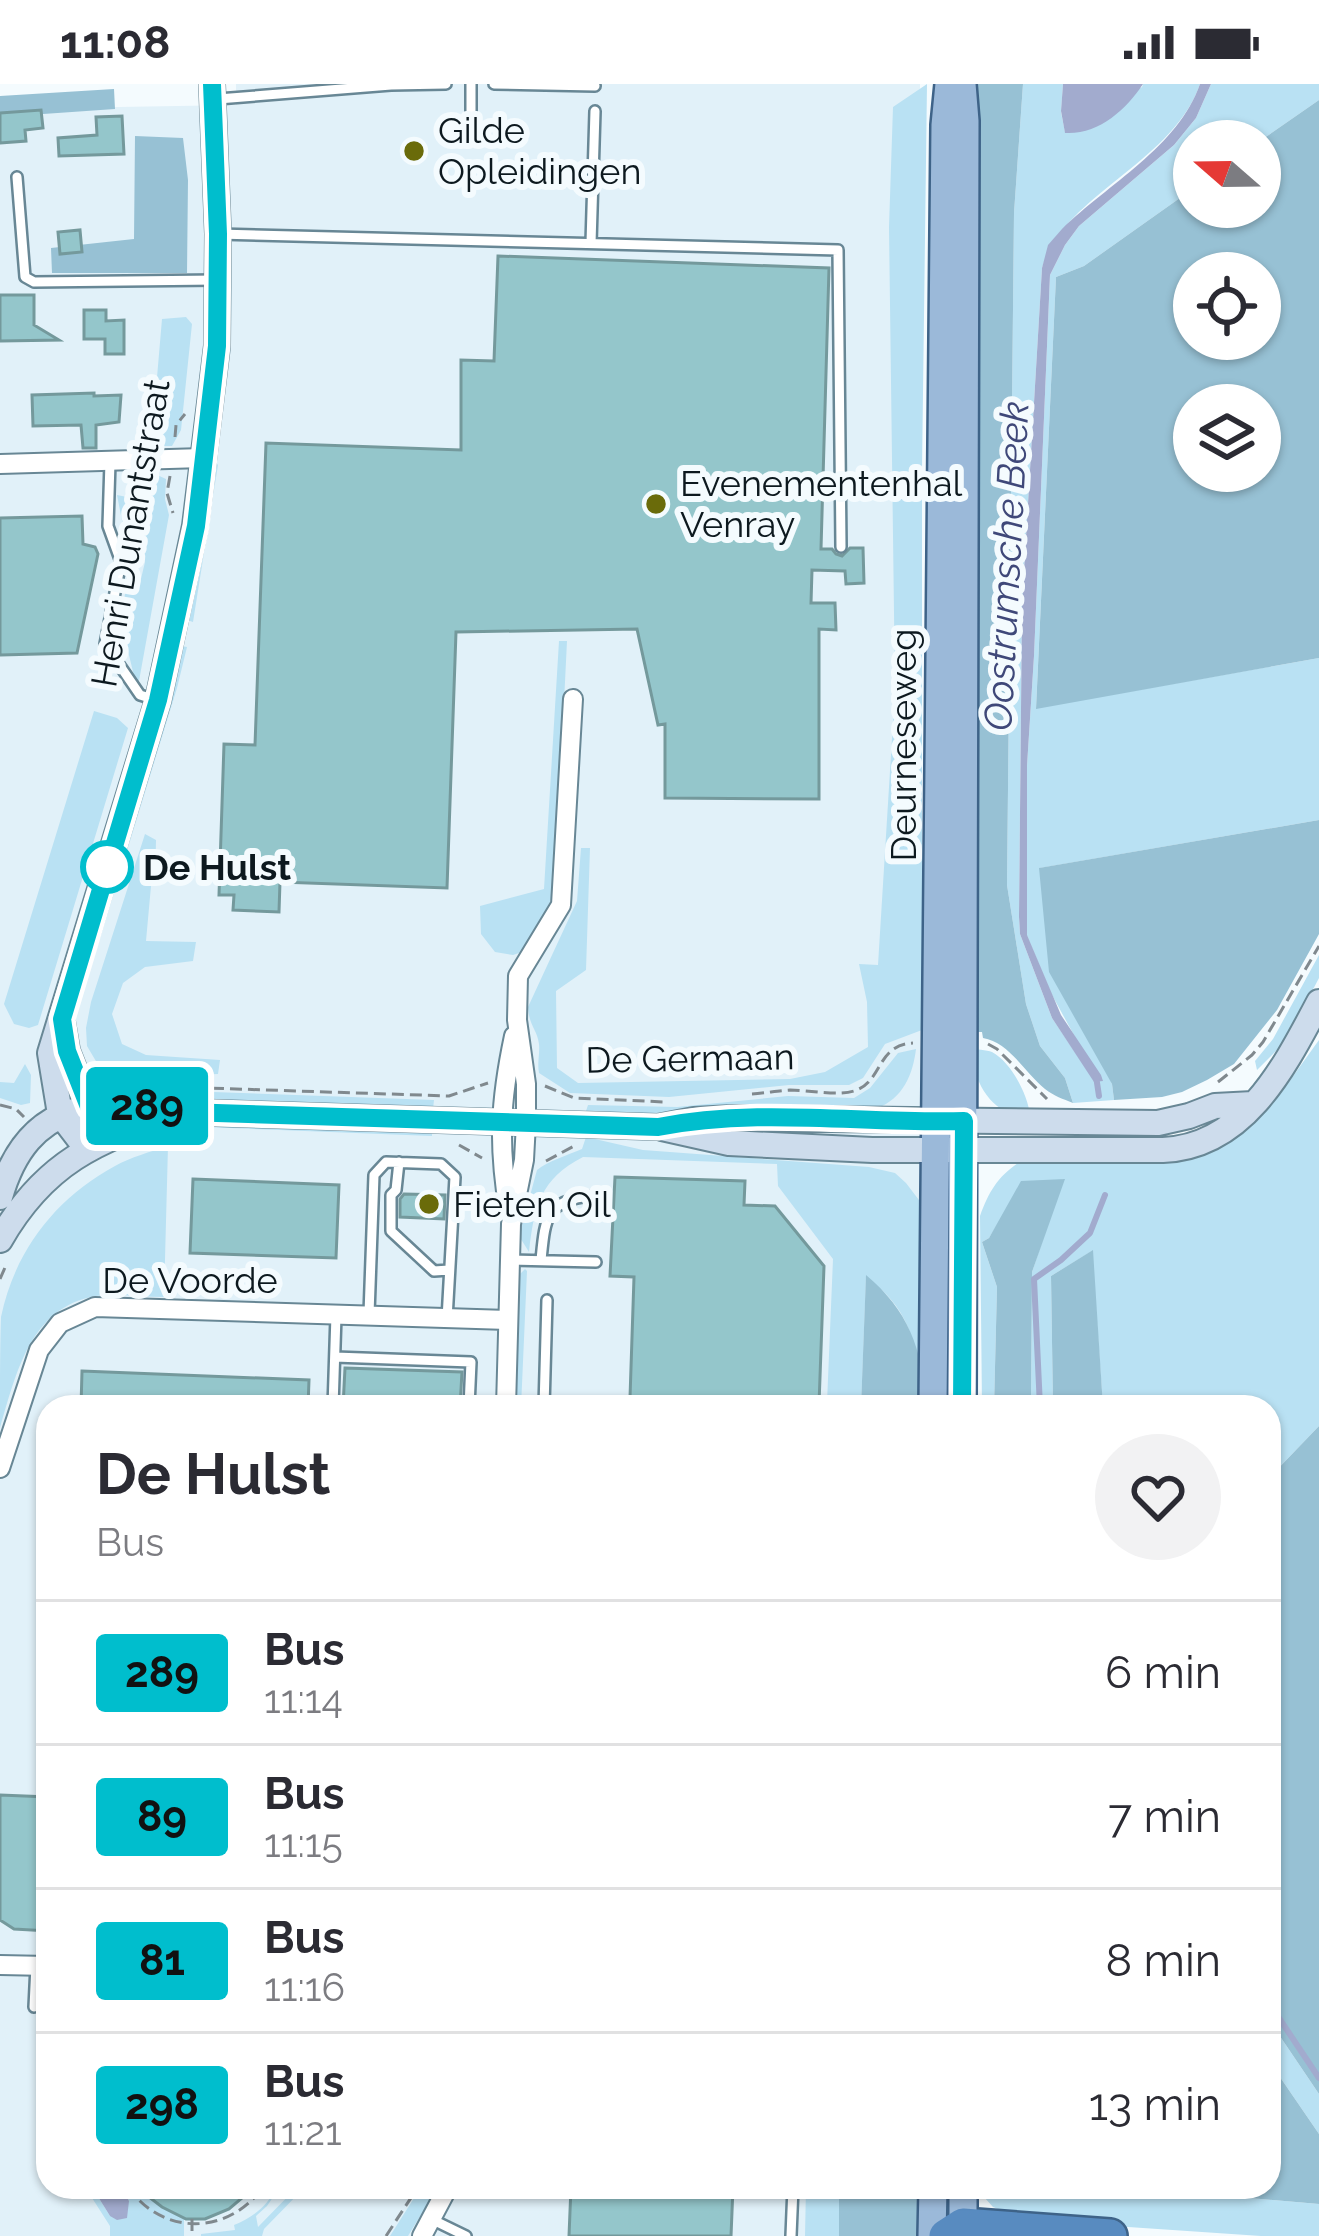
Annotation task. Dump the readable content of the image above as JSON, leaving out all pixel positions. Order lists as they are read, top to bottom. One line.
{"streets":{"main road":["Deurneseweg"],"street":["Henri Dunantstraat","De Germaan","De Voorde"]},"crossings":[["Henri Dunantstraat","De Germaan"],["Deurneseweg","De Germaan"]],"water":["Oostrumsche Beek"],"places":["Gilde Opleidingen","Evenementenhal Venray","De Hulst","Fieten Oil"],"lines":["bus line 289"],"north":"left","page":{"status":"11:08","on_map":"289","heading":["De Hulst","Bus"],"list":[{"mark":"289","name":"Bus","note":"11:14","value":"6 min"},{"mark":"89","name":"Bus","note":"11:15","value":"7 min"},{"mark":"81","name":"Bus","note":"11:16","value":"8 min"},{"mark":"298","name":"Bus","note":"11:21","value":"13 min"}]}}
